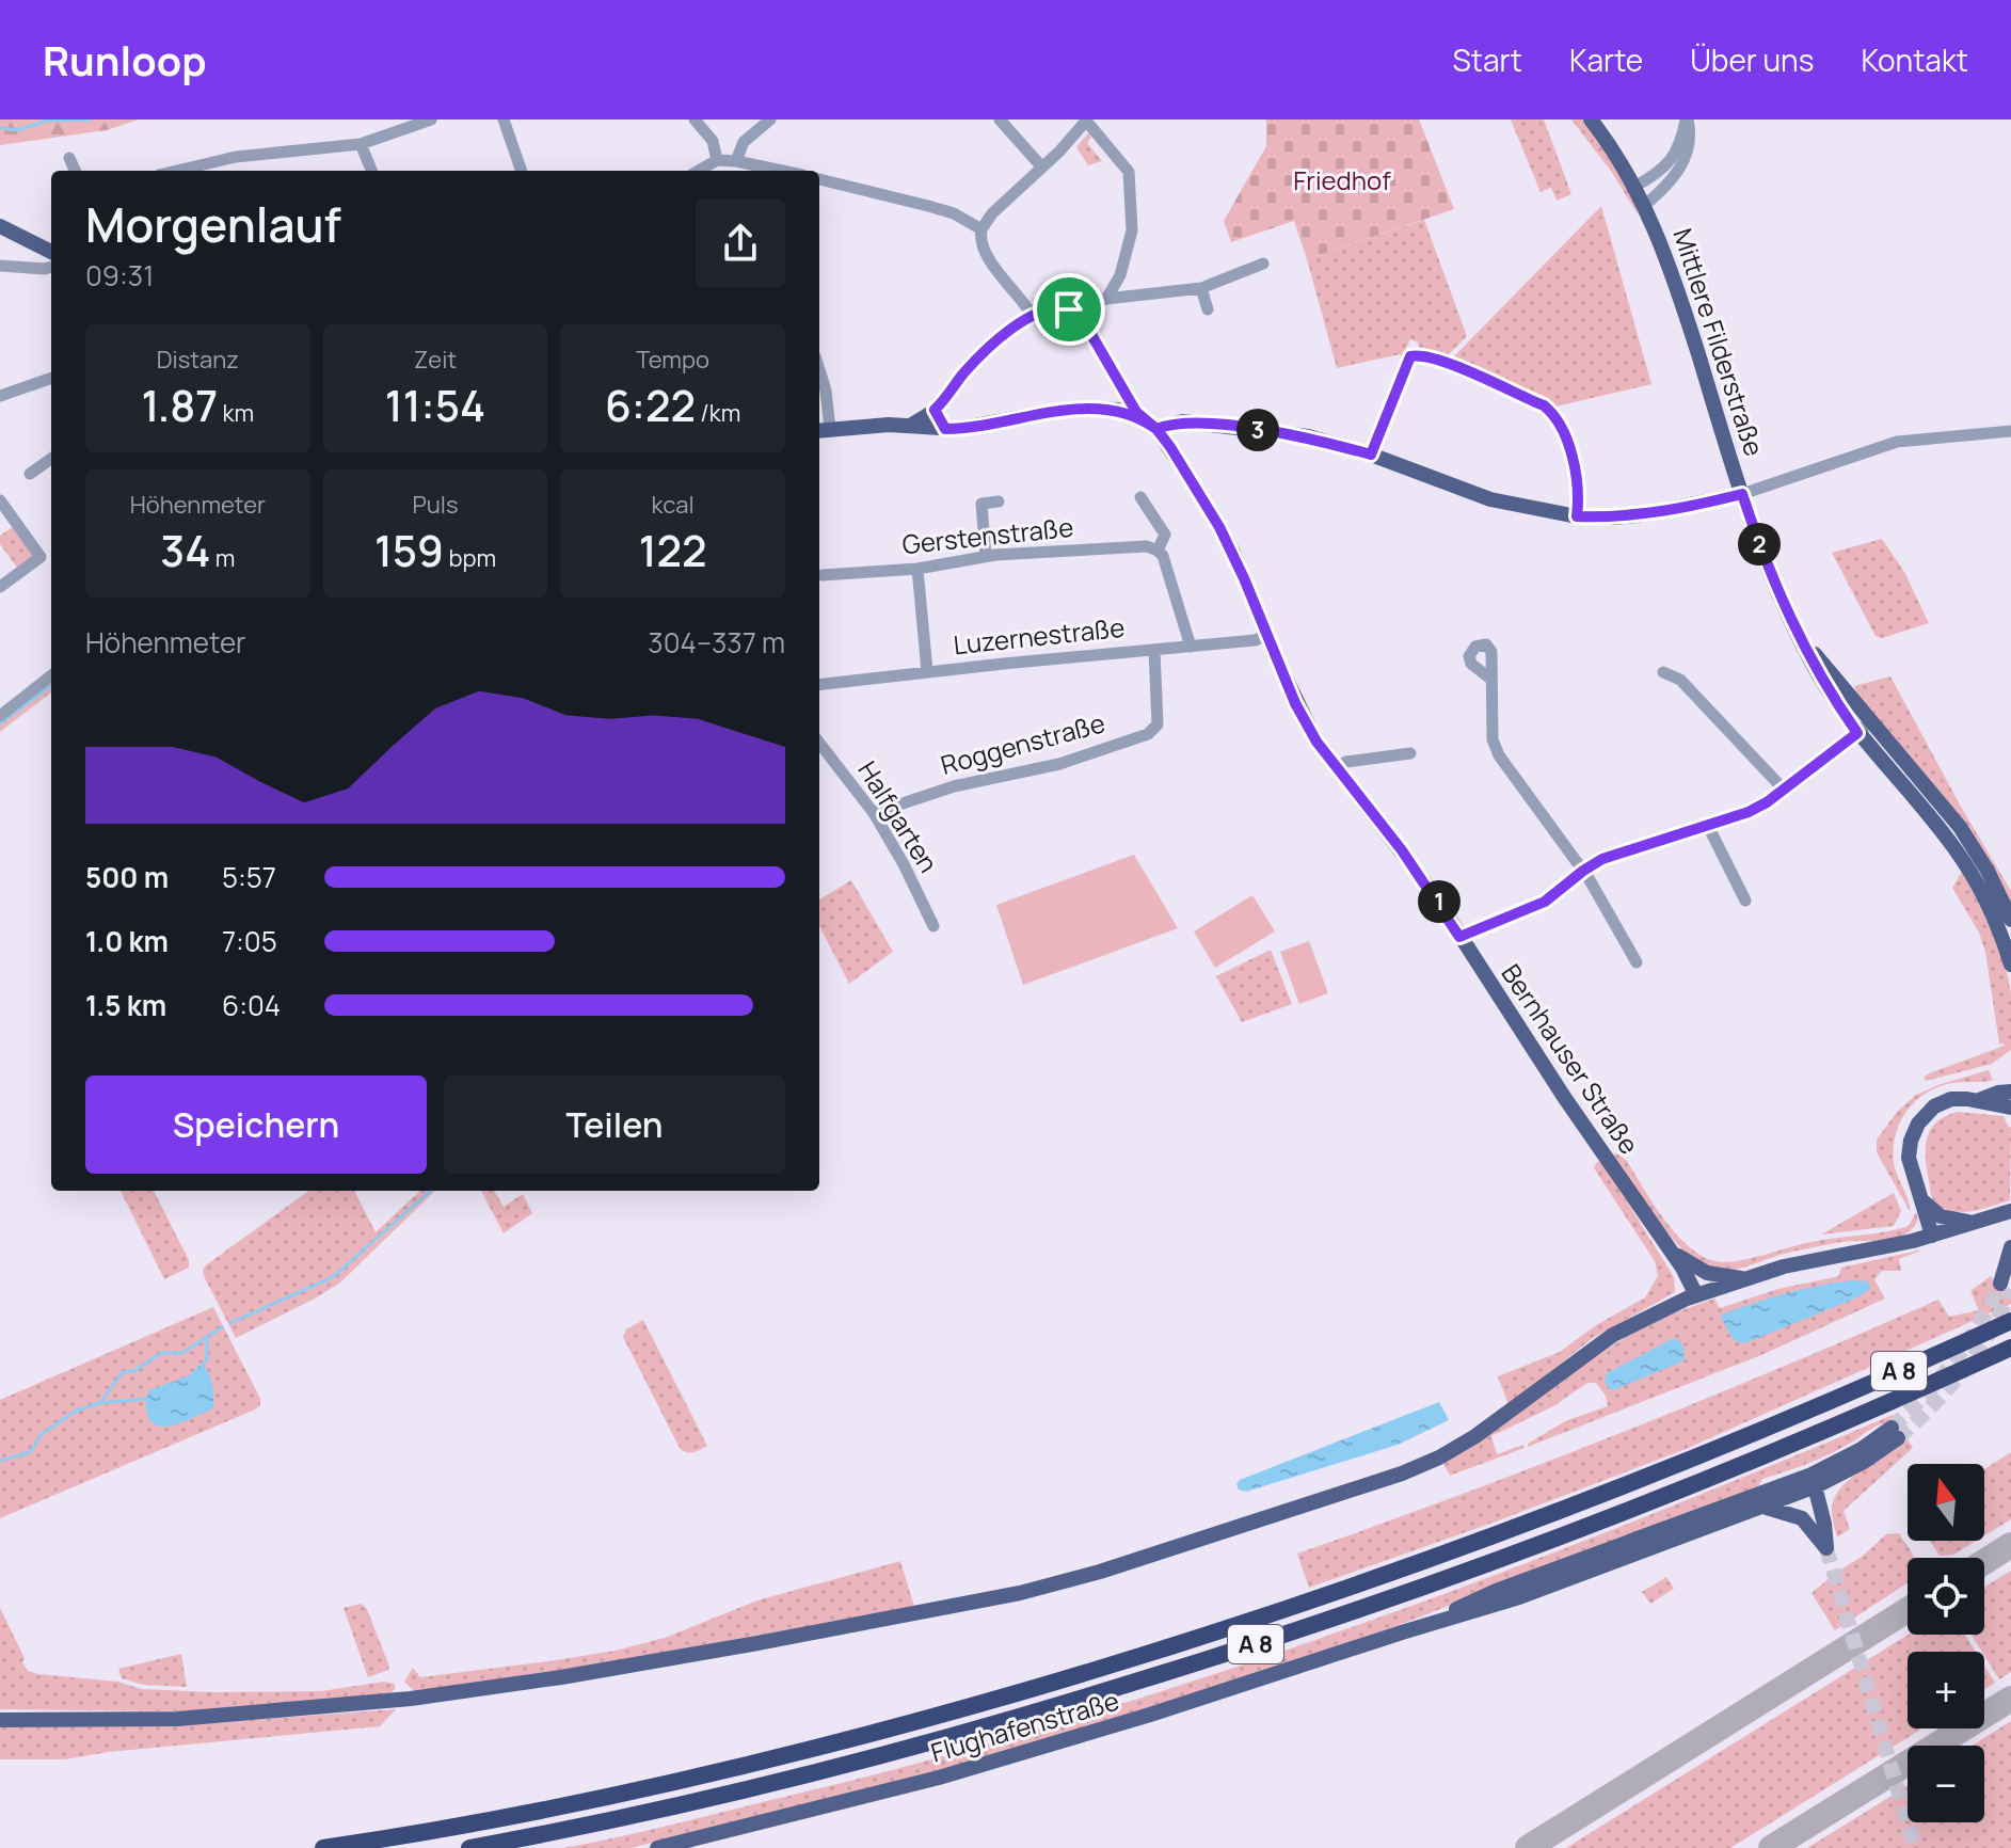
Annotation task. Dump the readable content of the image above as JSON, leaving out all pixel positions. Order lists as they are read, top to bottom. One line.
{"streets":{"highway":["A 8"],"main road":["Mittlere Filderstraße","Bernhauser Straße","Flughafenstraße"],"street":["Gerstenstraße","Luzernestraße","Roggenstraße","Halfgarten"]},"crossings":[["Luzernestraße","Roggenstraße"],["Luzernestraße","Bernhauser Straße"],["Roggenstraße","Halfgarten"]],"parks":["Friedhof"],"north":"top","page":{"header":"Runloop","nav":["Start","Karte","Über uns","Kontakt"],"heading":["Morgenlauf","09:31"],"stats":[["Distanz","1.87 km"],["Zeit","11:54"],["Tempo","6:22 /km"],["Höhenmeter","34 m"],["Puls","159 bpm"],["kcal","122"]],"pins":["3","2","1"],"chart":["Höhenmeter","304–337 m"],"list":[{"name":"500 m","note":"5:57"},{"name":"1.0 km","note":"7:05"},{"name":"1.5 km","note":"6:04"}],"buttons":["Speichern","Teilen"],"map_buttons":["+","−"]}}
